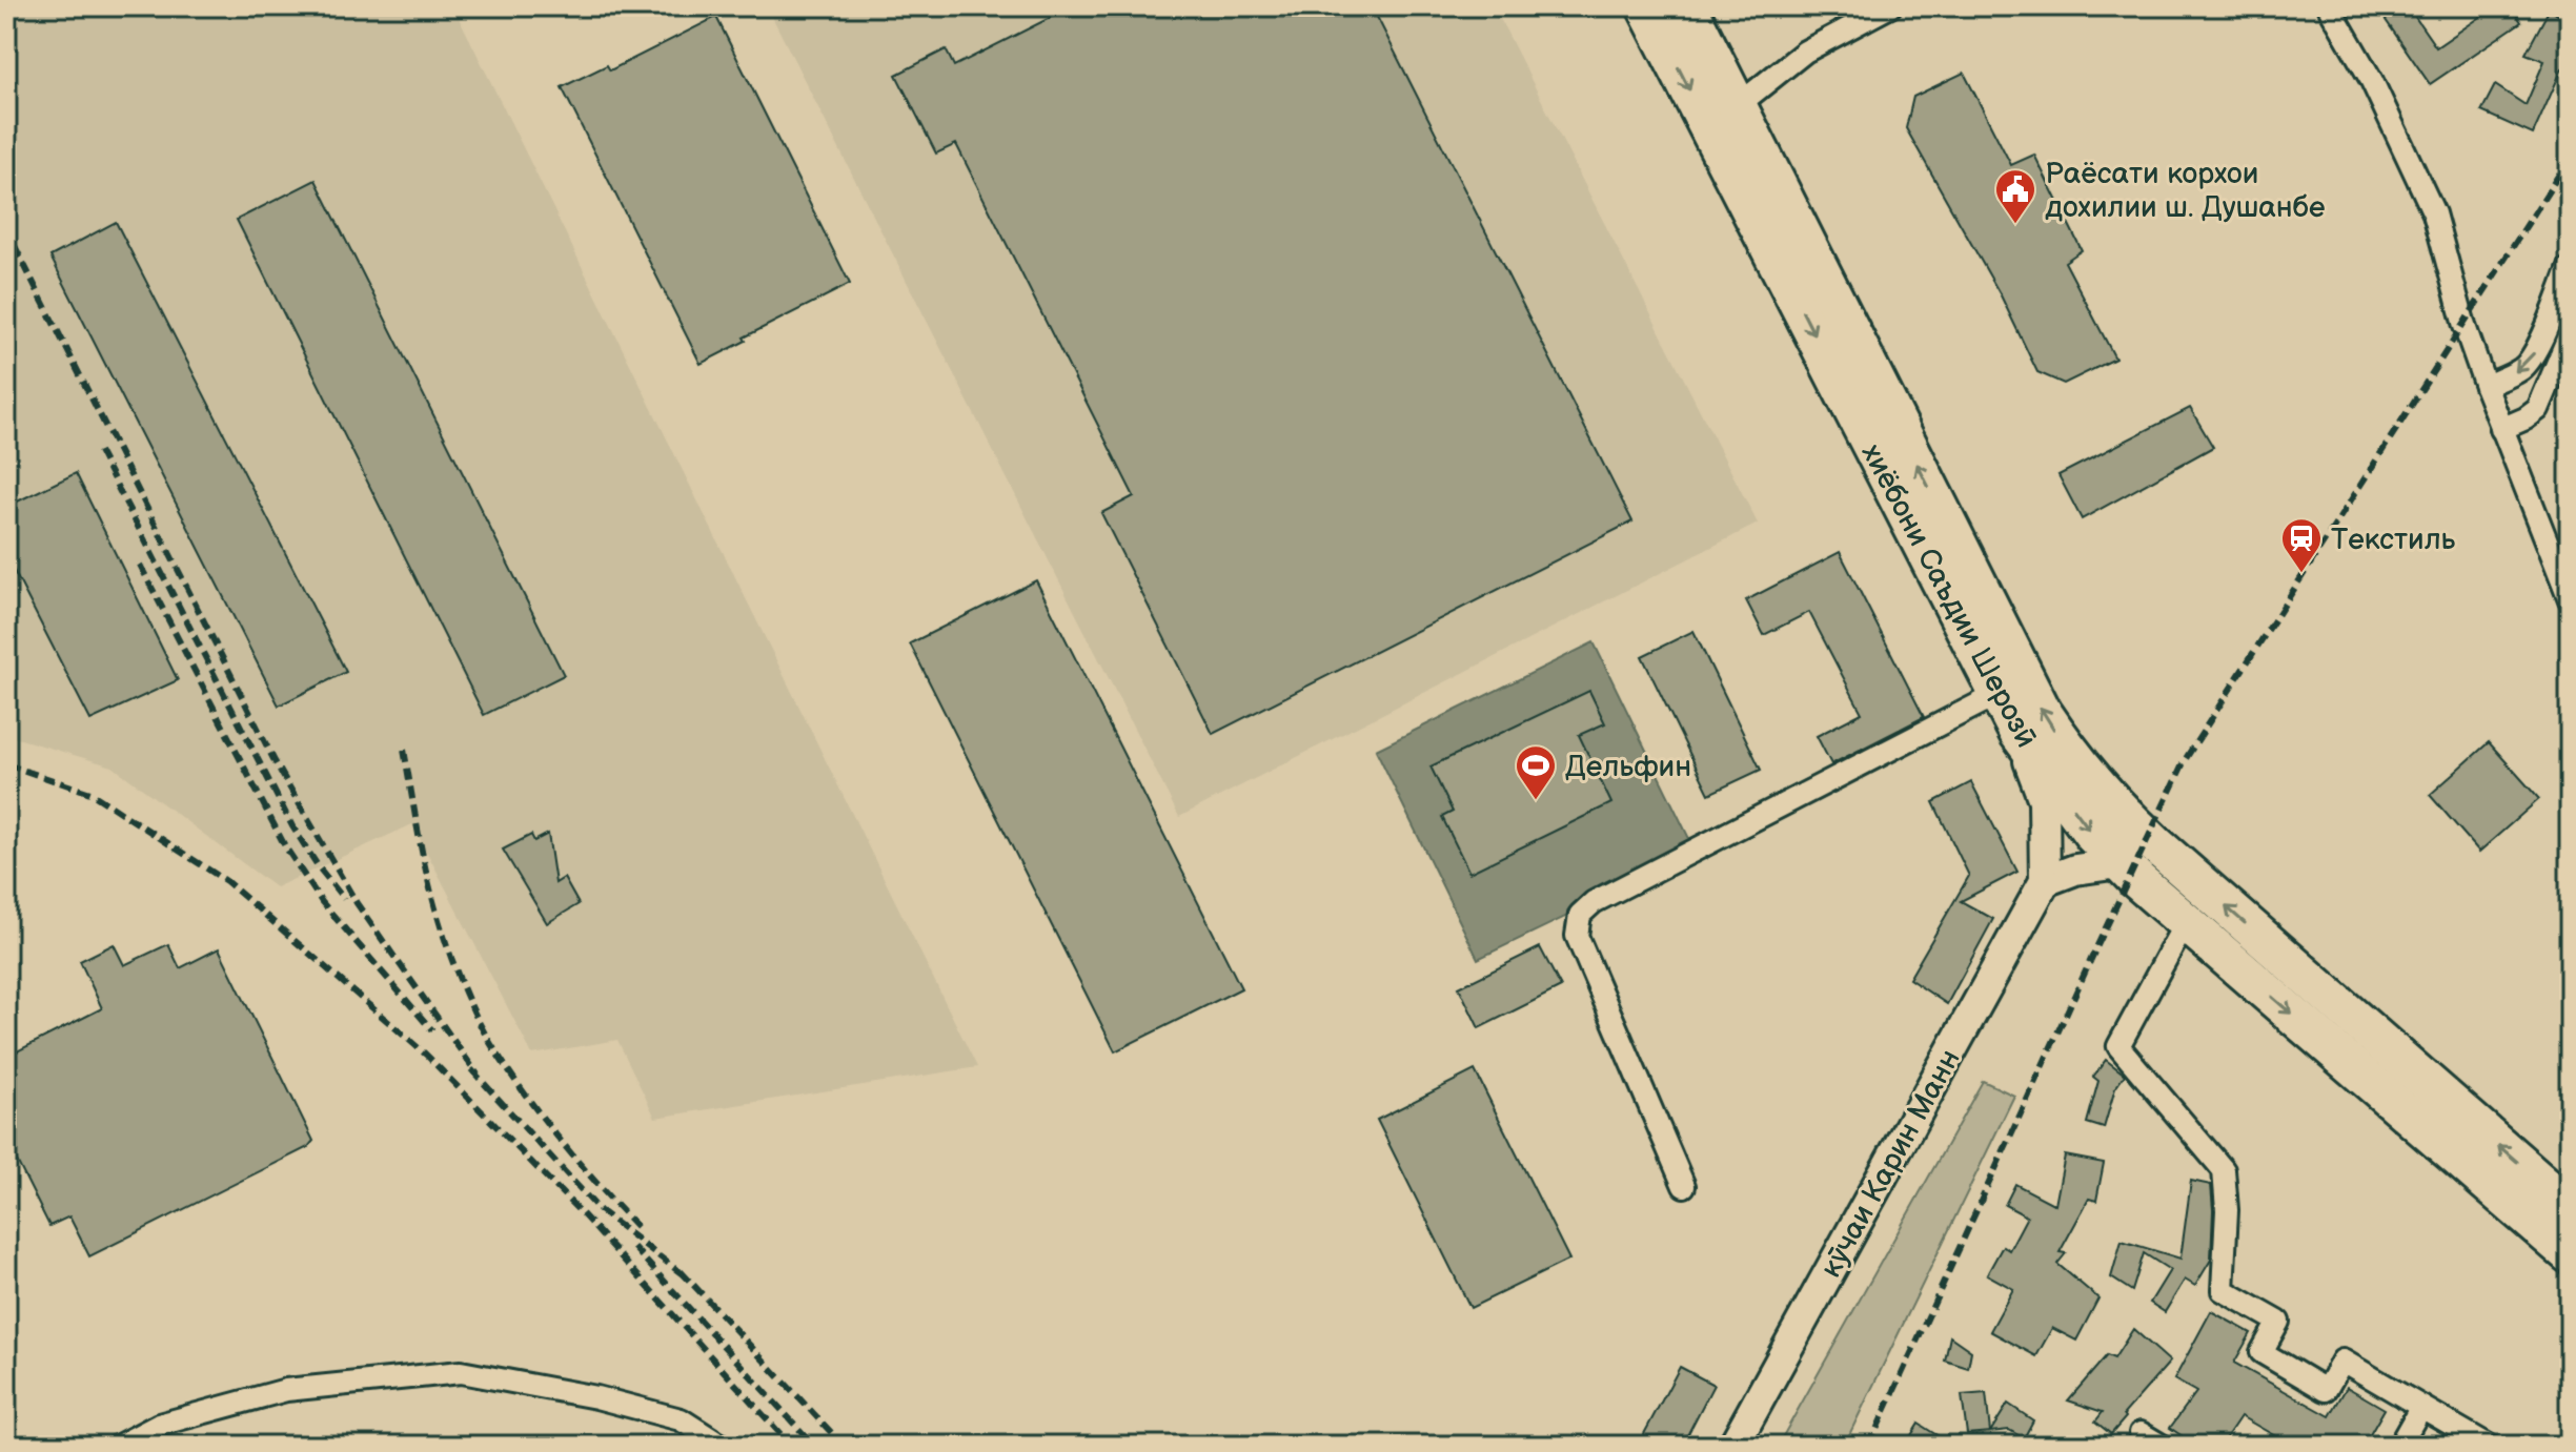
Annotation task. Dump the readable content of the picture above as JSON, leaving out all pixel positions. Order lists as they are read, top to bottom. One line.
{"streets":{"highway":["хиёбони Саъдии Шерозӣ"],"street":["кӯчаи Карин Манн"]},"crossings":[["хиёбони Саъдии Шерозӣ","кӯчаи Карин Манн"]],"places":{"public building":["Раёсати корхои дохилии ш. Душанбе"],"station":["Текстиль"],"sports":["Дельфин"]}}
